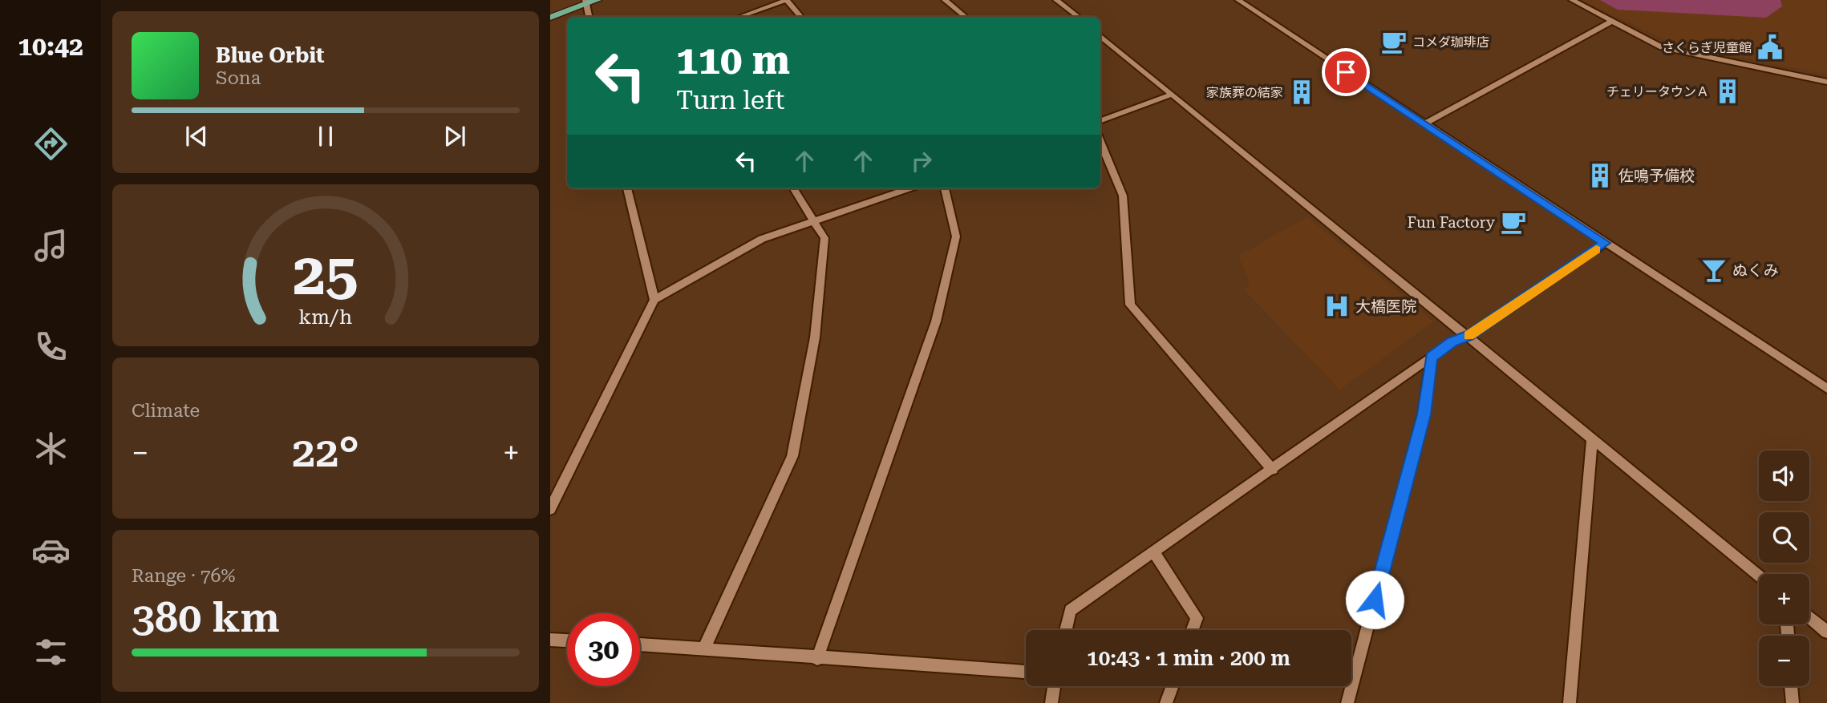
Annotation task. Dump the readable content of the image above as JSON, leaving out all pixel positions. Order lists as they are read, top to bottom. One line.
{"places":{"cafe":["コメダ珈琲店","Fun Factory"],"public building":["さくらぎ児童館"],"building":["チェリータウンＡ","家族葬の結家","佐鳴予備校"],"bar":["ぬくみ"],"hospital":["大橋医院"]},"page":{"tabs":"10:42","turn":["110 m","Turn left"],"song":["Blue Orbit","Sona"],"tile":["Climate",["Range · 76%","380 km"]],"heat":["−","22°","+"],"map_buttons":["+","−"],"limit":"30","trip":"10:43 · 1 min · 200 m","gauge":["25","km/h"]}}
